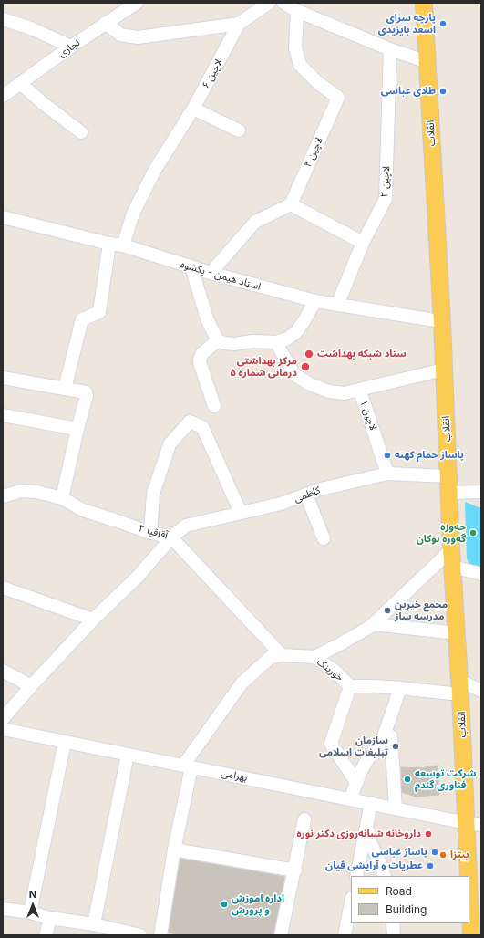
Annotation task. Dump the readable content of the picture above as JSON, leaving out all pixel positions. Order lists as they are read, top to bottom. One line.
{"streets":{"main road":["انقلاب"],"street":["نجاری","لاچین ۶","لاچین ۴","لاچین ۲","استاد هیمن - یکشوه","لاچین ۱","کاظمی","آقاقیا ۲","خورینک","بهرامی"]},"crossings":[["لاچین ۶","استاد هیمن - یکشوه"],["انقلاب","استاد هیمن - یکشوه"],["انقلاب","کاظمی"],["انقلاب","خورینک"],["انقلاب","بهرامی"],["لاچین ۲","استاد هیمن - یکشوه"],["لاچین ۱","کاظمی"],["کاظمی","آقاقیا ۲"],["آقاقیا ۲","خورینک"],["خورینک","بهرامی"]],"places":["پارچه سرای اسعد بایزیدی","طلای عباسی","ستاد شبکه بهداشت","مرکز بهداشتی درمانی شماره ۵","پاساژ حمام کهنه","حه‌وزه گه‌وره بوکان","مجمع خیرین مدرسه ساز","سازمان تبلیغات اسلامی","شرکت توسعه فناوری گندم","داروخانه شبانه‌روزی دکتر نوره","پاساژ عباسی","پیتزا","عطریات و آرایشی ڤیان","اداره اموزش و پرورش"],"legend":["Road","Building"],"north":"top"}
